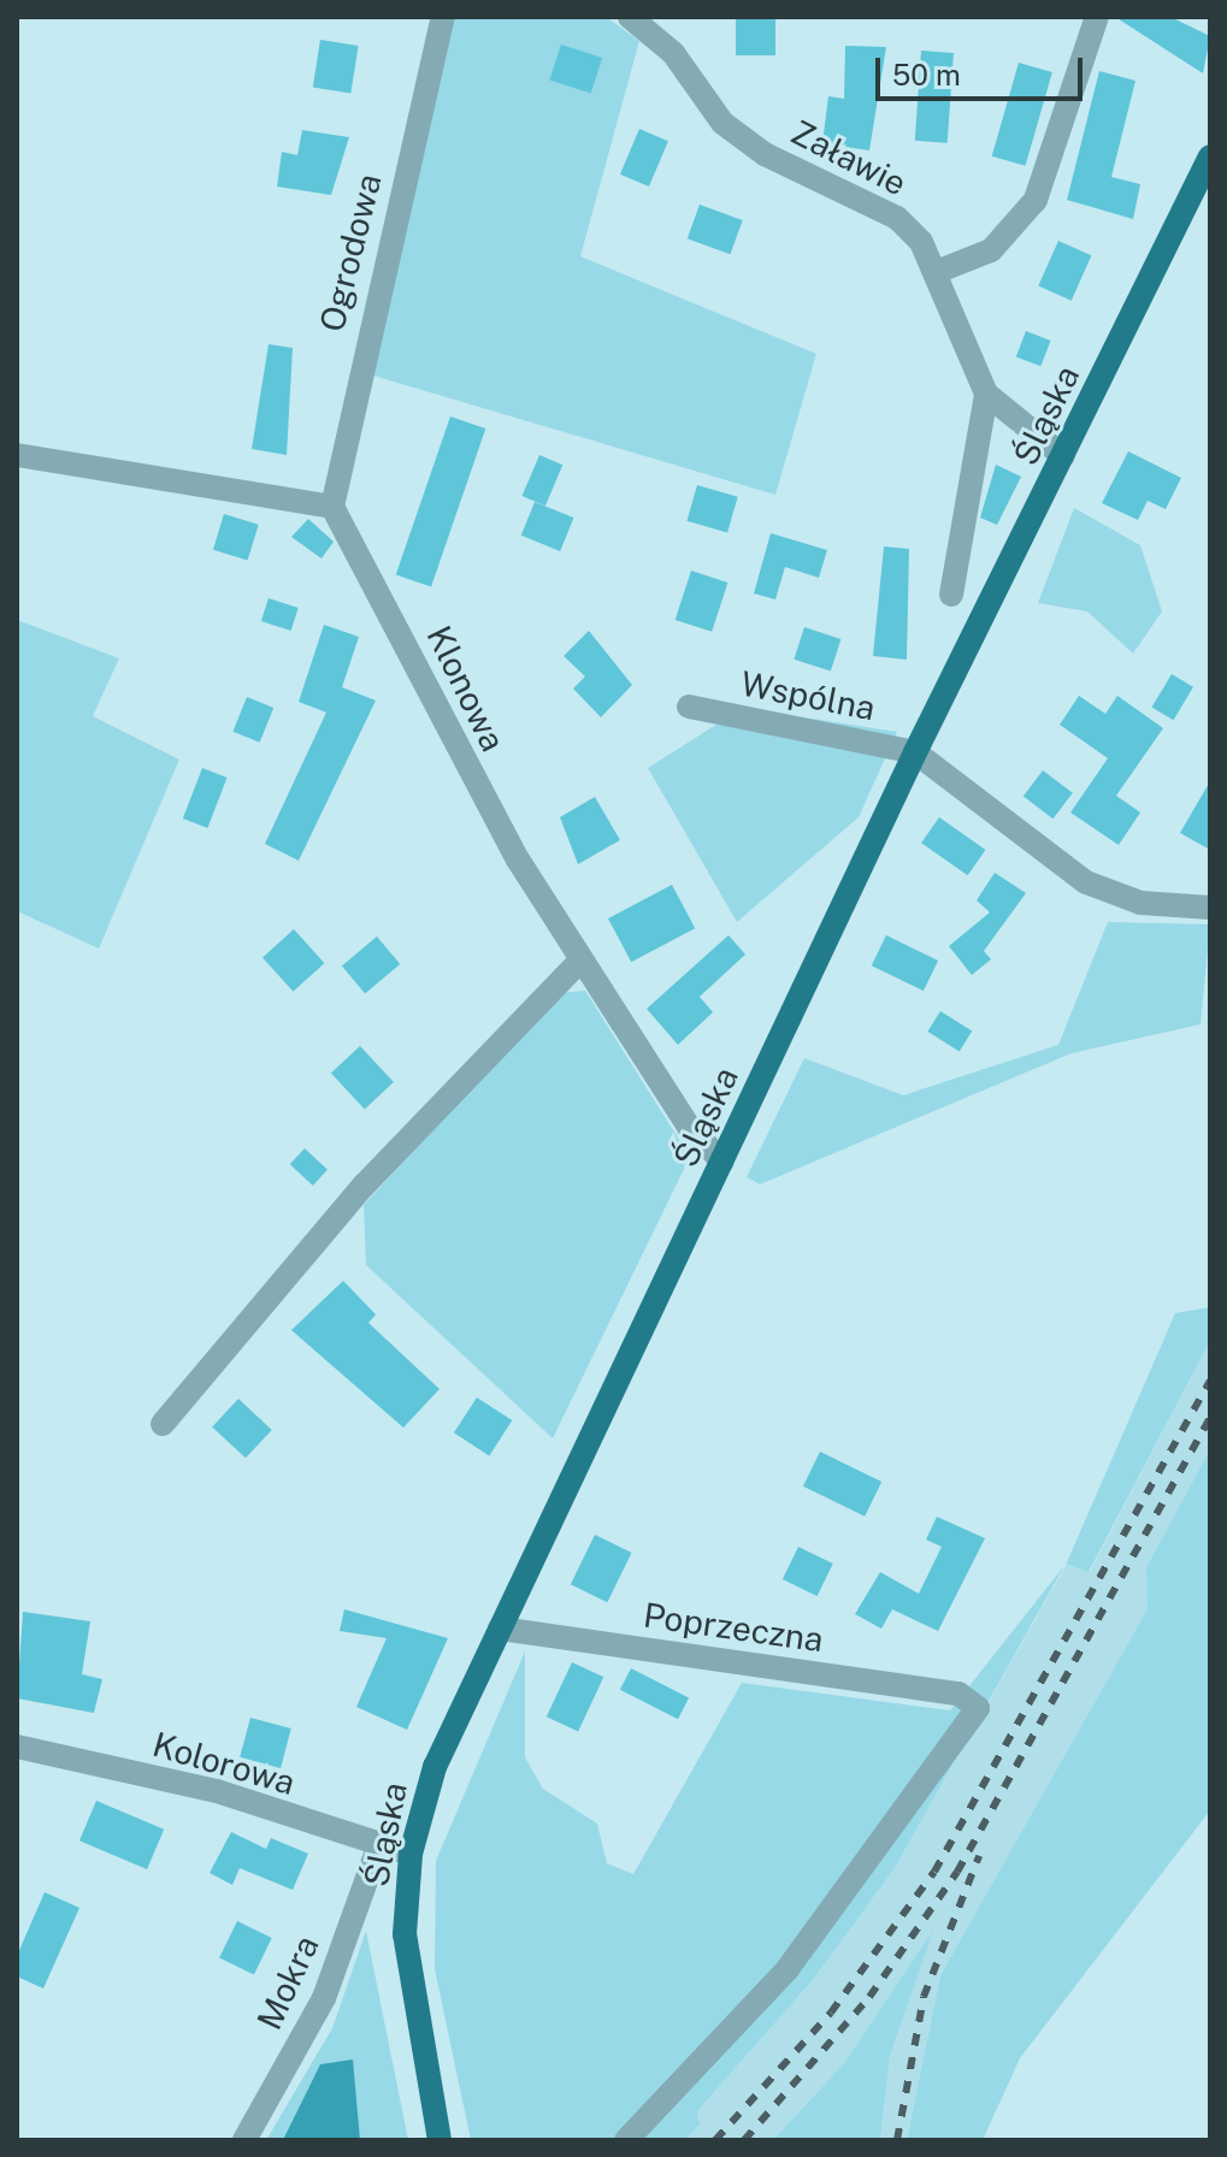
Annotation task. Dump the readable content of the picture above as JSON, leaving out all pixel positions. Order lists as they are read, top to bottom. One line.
{"streets":{"main road":["Śląska"],"street":["Załawie","Ogrodowa","Klonowa","Wspólna","Poprzeczna","Kolorowa","Mokra"]},"crossings":[["Załawie","Śląska"],["Ogrodowa","Klonowa"],["Śląska","Klonowa"],["Śląska","Wspólna"],["Śląska","Poprzeczna"],["Śląska","Kolorowa"],["Kolorowa","Mokra"]],"scale_bar":"50 m"}
